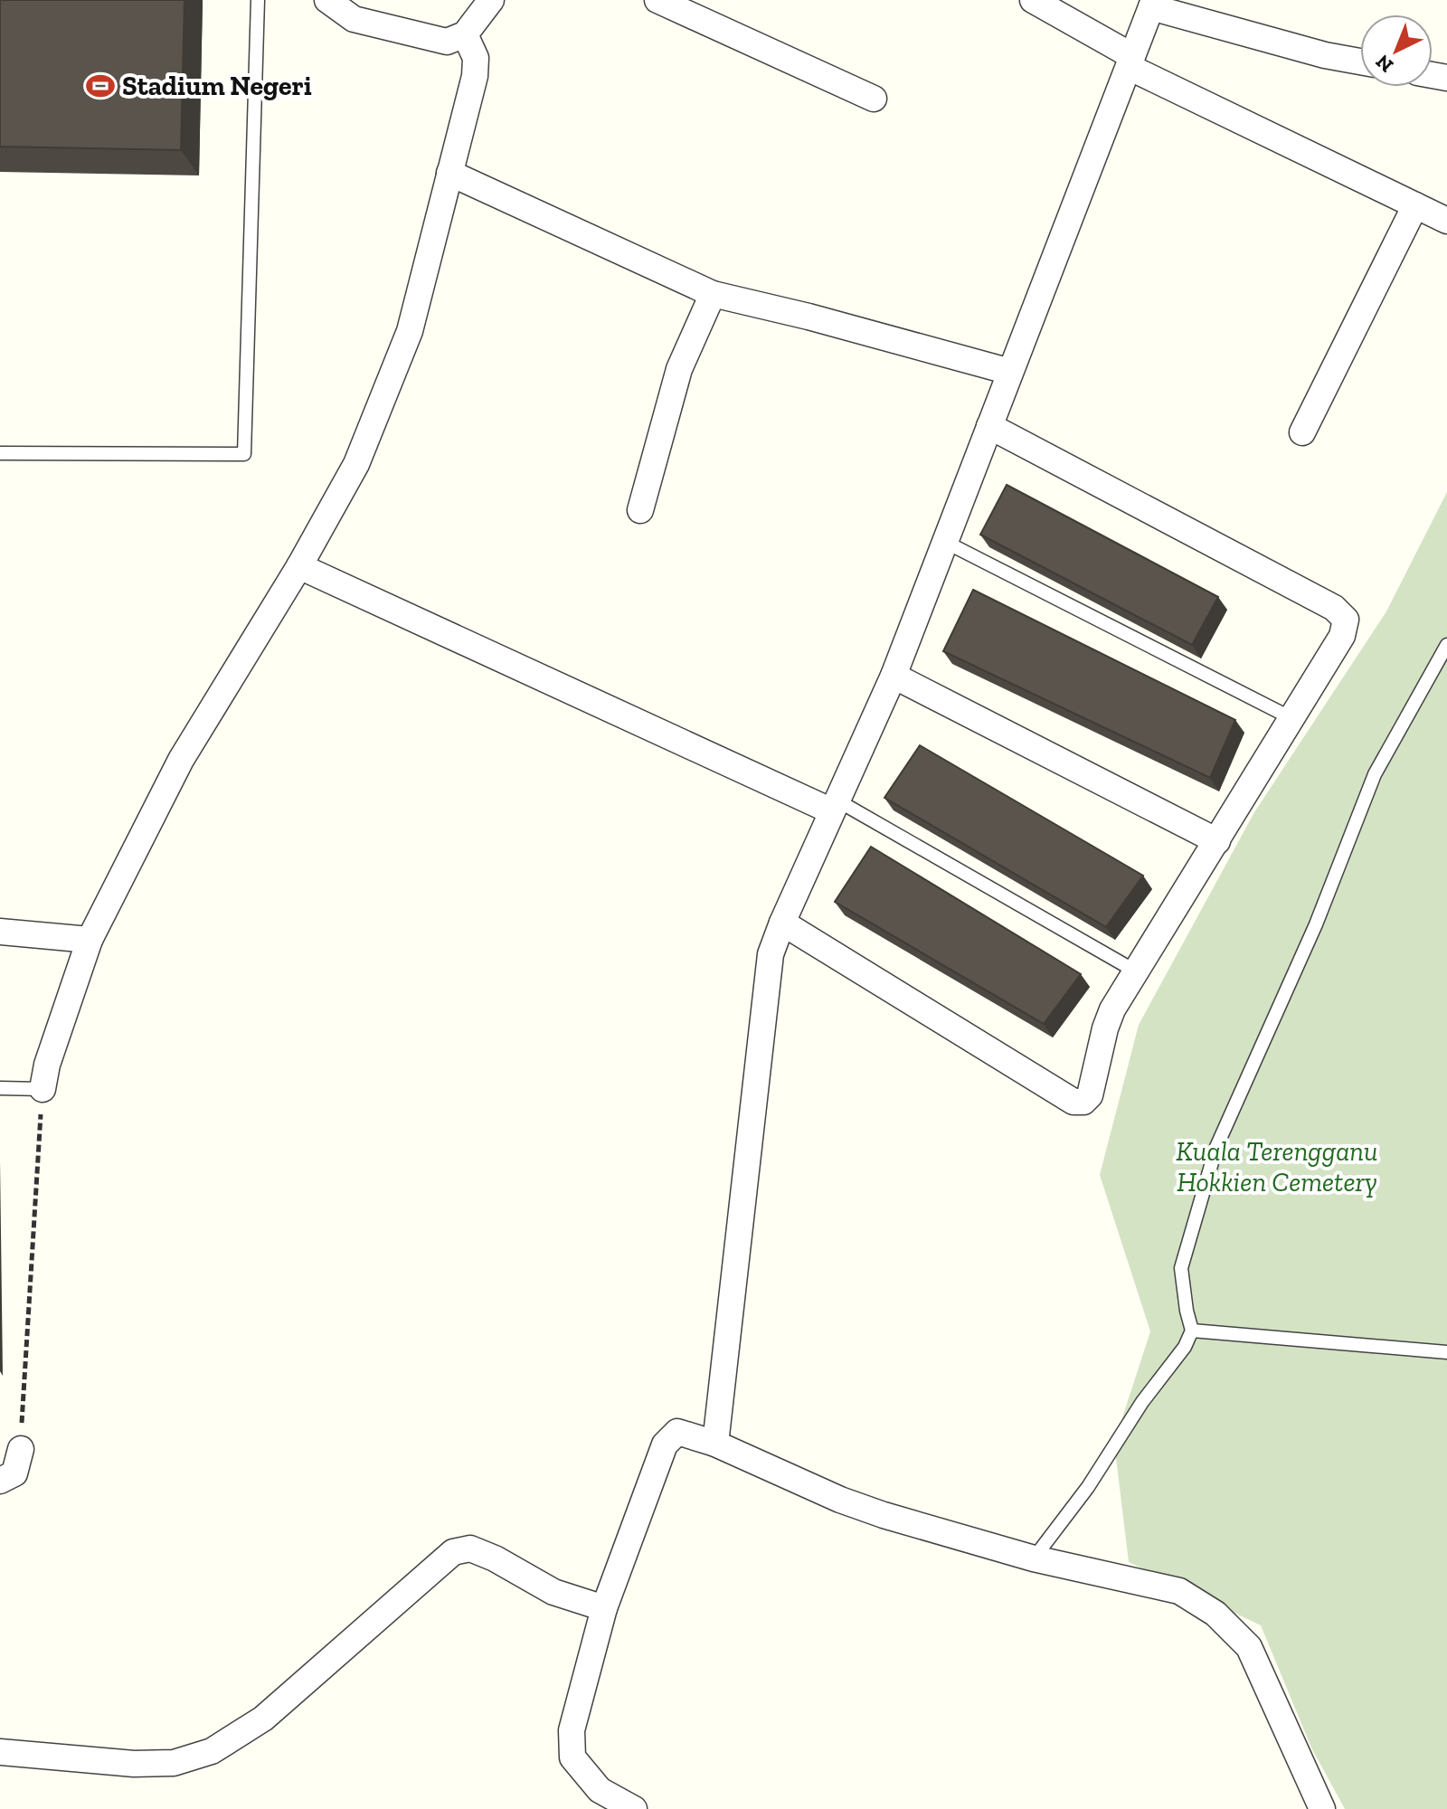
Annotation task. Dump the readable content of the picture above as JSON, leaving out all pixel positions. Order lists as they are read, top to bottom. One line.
{"parks":["Kuala Terengganu Hokkien Cemetery"],"places":{"sports":["Stadium Negeri"]},"north":"bottom left"}
